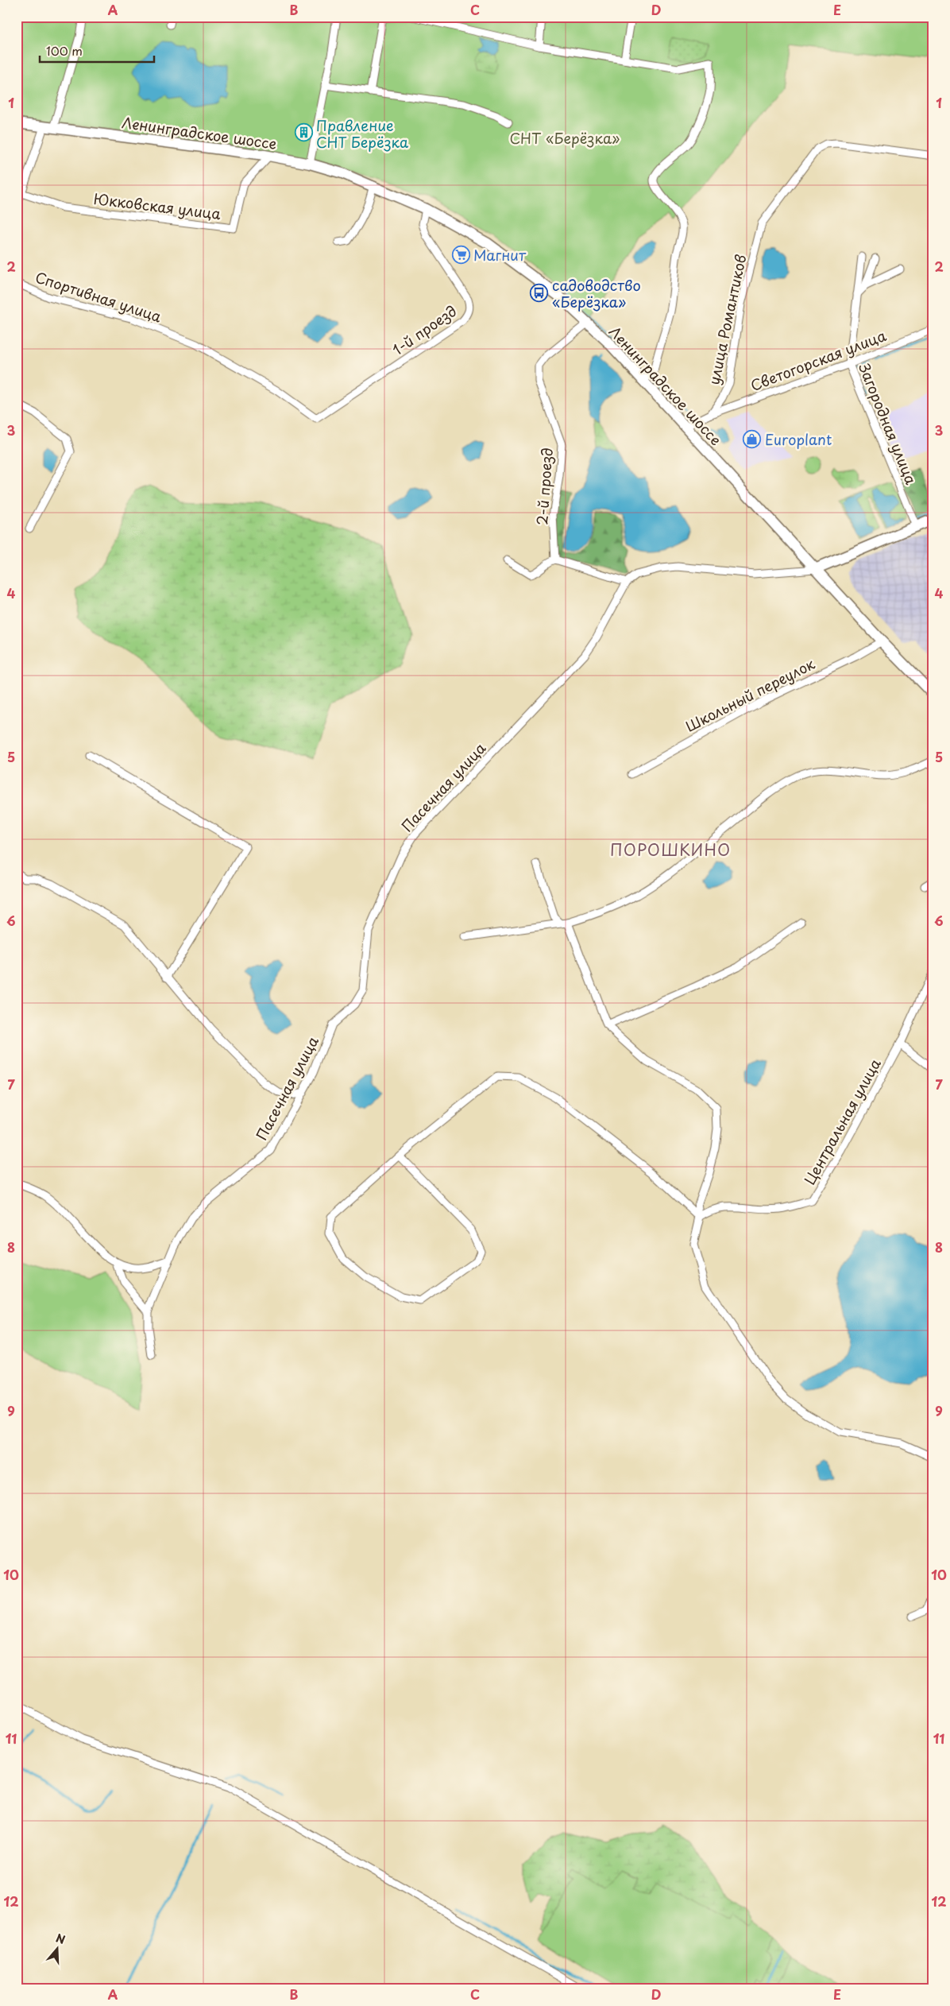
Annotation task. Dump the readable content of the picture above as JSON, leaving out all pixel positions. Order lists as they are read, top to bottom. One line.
{"streets":{"main road":["Ленинградское шоссе"],"street":["Юкковская улица","Спортивная улица","улица Романтиков","1-й проезд","Светогорская улица","Загородная улица","2-й проезд","Школьный переулок","Пасечная улица","Центральная улица"]},"crossings":[["Ленинградское шоссе","Юкковская улица"],["Ленинградское шоссе","1-й проезд"],["Ленинградское шоссе","Светогорская улица"],["Ленинградское шоссе","2-й проезд"],["Ленинградское шоссе","Школьный переулок"],["Спортивная улица","1-й проезд"],["улица Романтиков","Светогорская улица"],["Светогорская улица","Загородная улица"]],"districts":["ПОРОШКИНО"],"parks":["СНТ «Берёзка»"],"places":{"building":["Правление СНТ Берёзка"],"supermarket":["Магнит"],"bus stop":["садоводство «Берёзка»"],"shop":["Europlant"]},"scale_bar":"100 m","north":"top","grid":{"columns":["A","B","C","D","E"],"rows":["1","2","3","4","5","6","7","8","9","10","11","12"]}}
